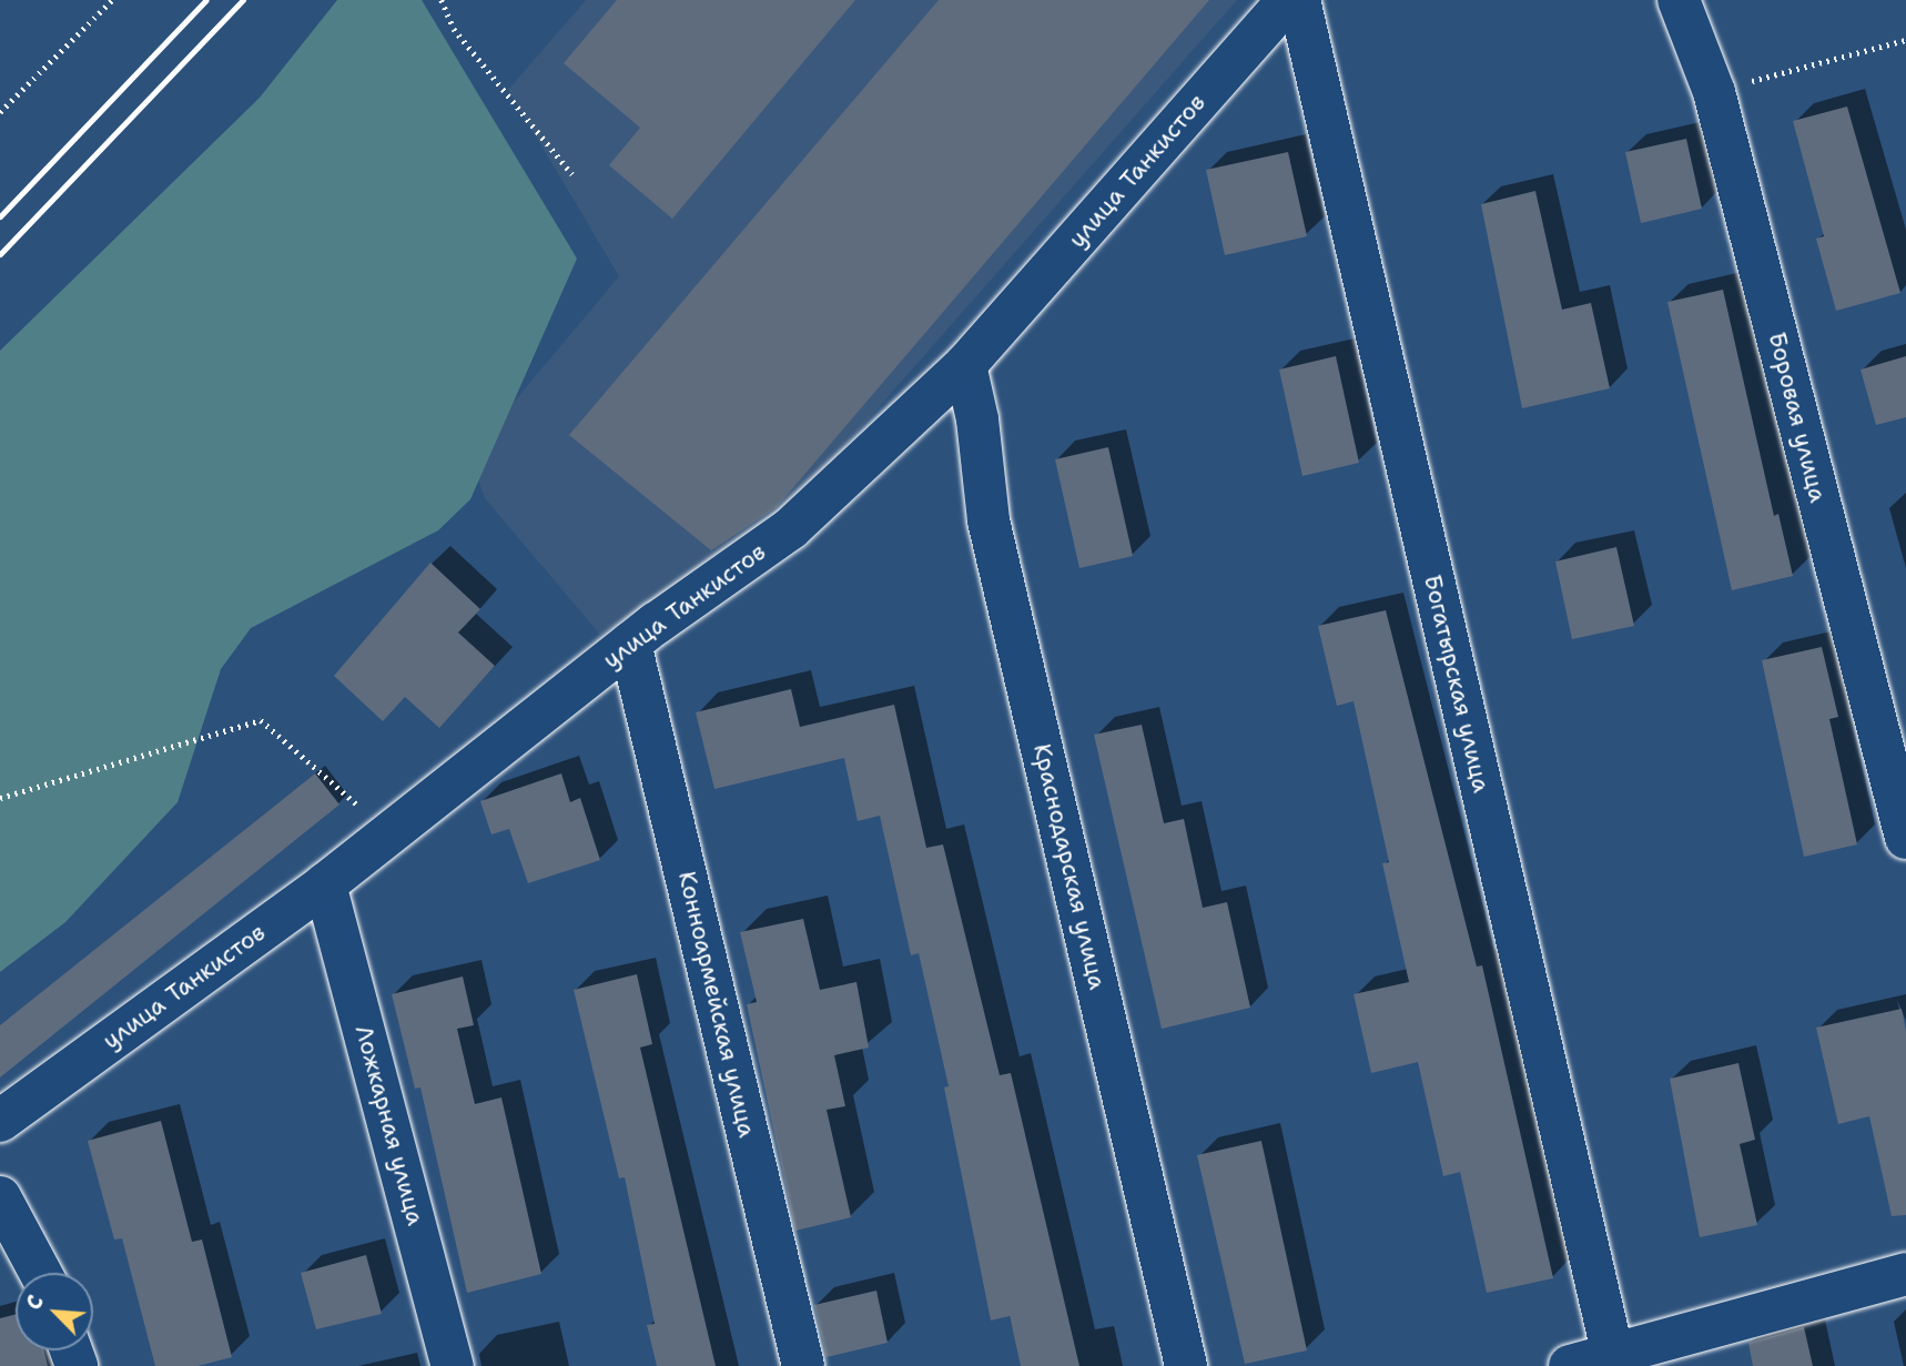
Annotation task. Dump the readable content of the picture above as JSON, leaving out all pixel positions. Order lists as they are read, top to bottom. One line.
{"streets":{"street":["улица Танкистов","Боровая улица","Богатырская улица","Краснодарская улица","Конноармейская улица","Ложкарная улица"]},"crossings":[["улица Танкистов","Краснодарская улица"],["улица Танкистов","Конноармейская улица"],["улица Танкистов","Ложкарная улица"]],"north":"top left"}
